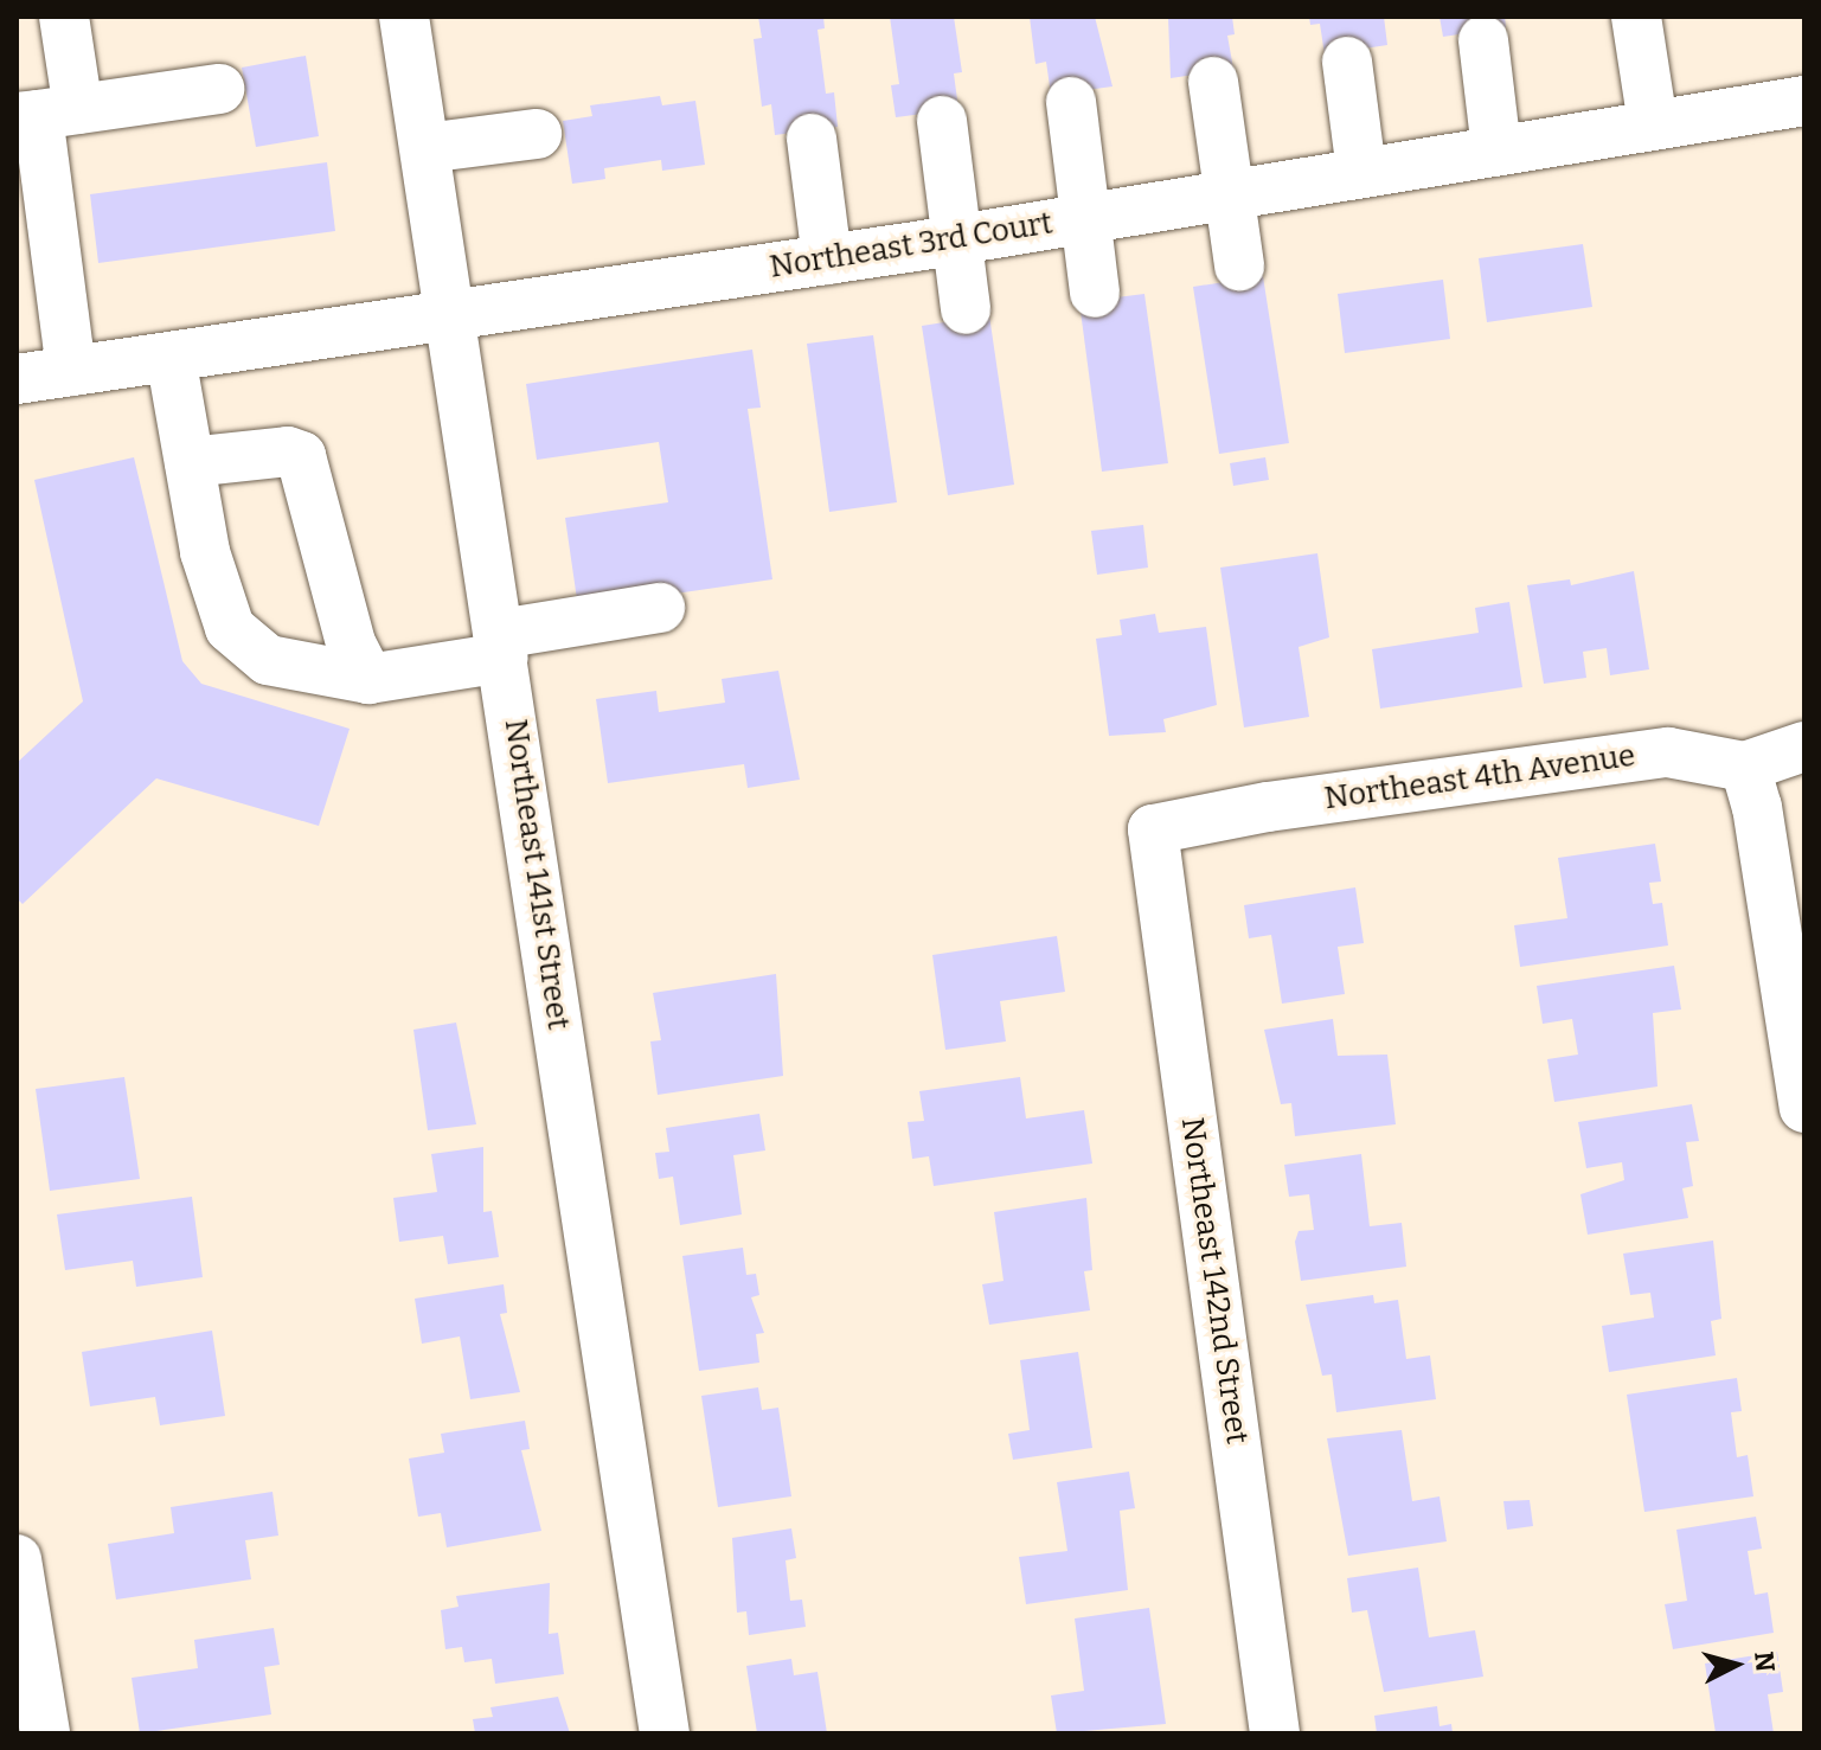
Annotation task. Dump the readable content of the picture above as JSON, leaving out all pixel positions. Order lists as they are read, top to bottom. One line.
{"streets":{"street":["Northeast 3rd Court","Northeast 4th Avenue","Northeast 141st Street","Northeast 142nd Street"]},"crossings":[["Northeast 3rd Court","Northeast 141st Street"],["Northeast 4th Avenue","Northeast 142nd Street"]],"north":"right"}
